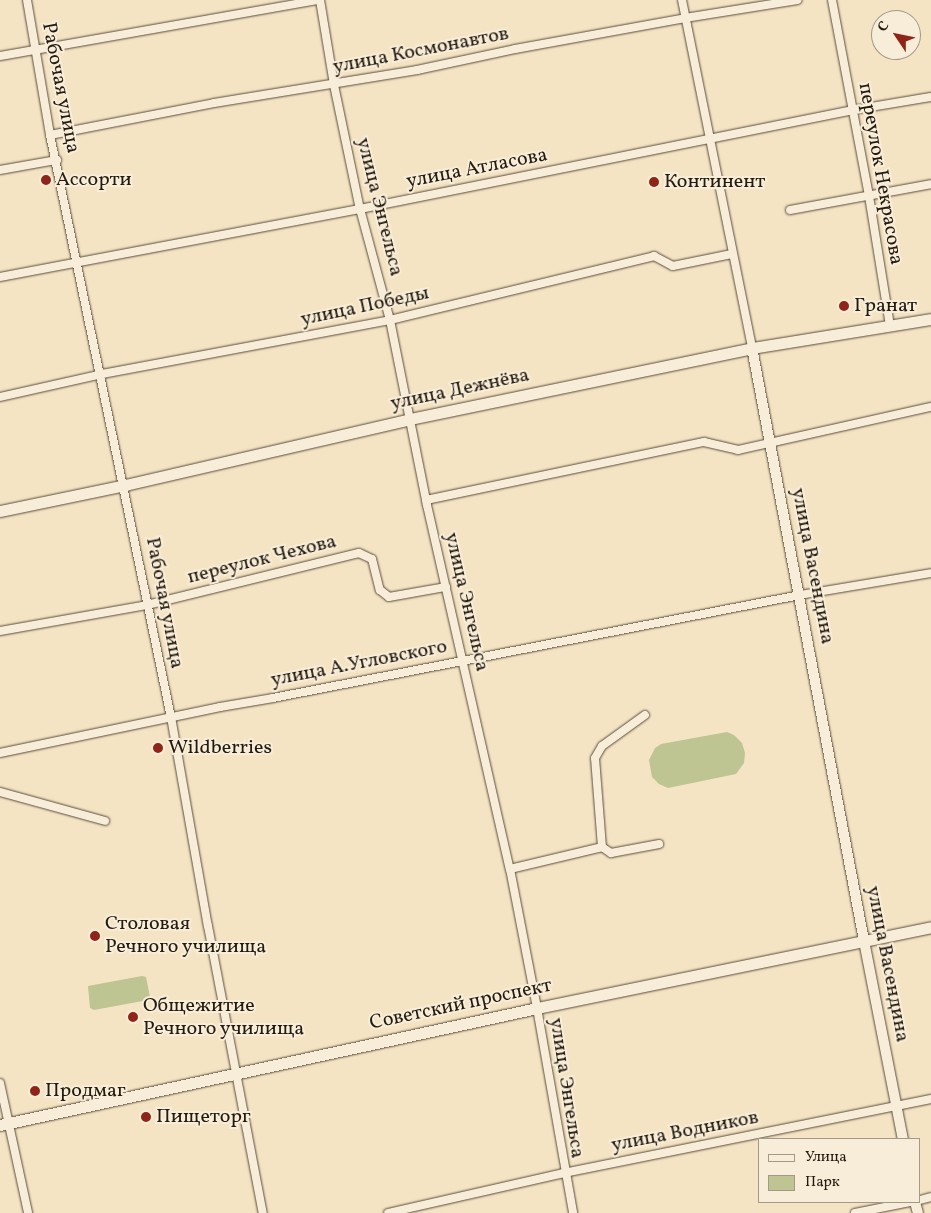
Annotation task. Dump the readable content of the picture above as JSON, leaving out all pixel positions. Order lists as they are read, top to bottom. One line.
{"streets":{"main road":["улица Дежнёва","Советский проспект"],"street":["улица Космонавтов","Рабочая улица","улица Атласова","переулок Некрасова","улица Энгельса","улица Победы","переулок Чехова","улица Васендина","улица А.Угловского","улица Водников"]},"crossings":[["улица Космонавтов","Рабочая улица"],["улица Космонавтов","улица Энгельса"],["улица Космонавтов","улица Васендина"],["Рабочая улица","улица Атласова"],["Рабочая улица","улица Победы"],["Рабочая улица","улица Дежнёва"],["Рабочая улица","переулок Чехова"],["Рабочая улица","улица А.Угловского"],["Рабочая улица","Советский проспект"],["улица Атласова","переулок Некрасова"],["улица Атласова","улица Энгельса"],["улица Атласова","улица Васендина"],["переулок Некрасова","улица Дежнёва"],["улица Энгельса","улица Победы"],["улица Энгельса","улица Дежнёва"],["улица Энгельса","переулок Чехова"],["улица Энгельса","улица А.Угловского"],["улица Энгельса","Советский проспект"],["улица Энгельса","улица Водников"],["улица Победы","улица Васендина"],["улица Дежнёва","улица Васендина"],["улица Васендина","улица А.Угловского"],["улица Васендина","Советский проспект"],["улица Васендина","улица Водников"]],"places":["Ассорти","Континент","Гранат","Wildberries","Столовая Речного училища","Общежитие Речного училища","Продмаг","Пищеторг"],"legend":["Улица","Парк"],"north":"top left"}
